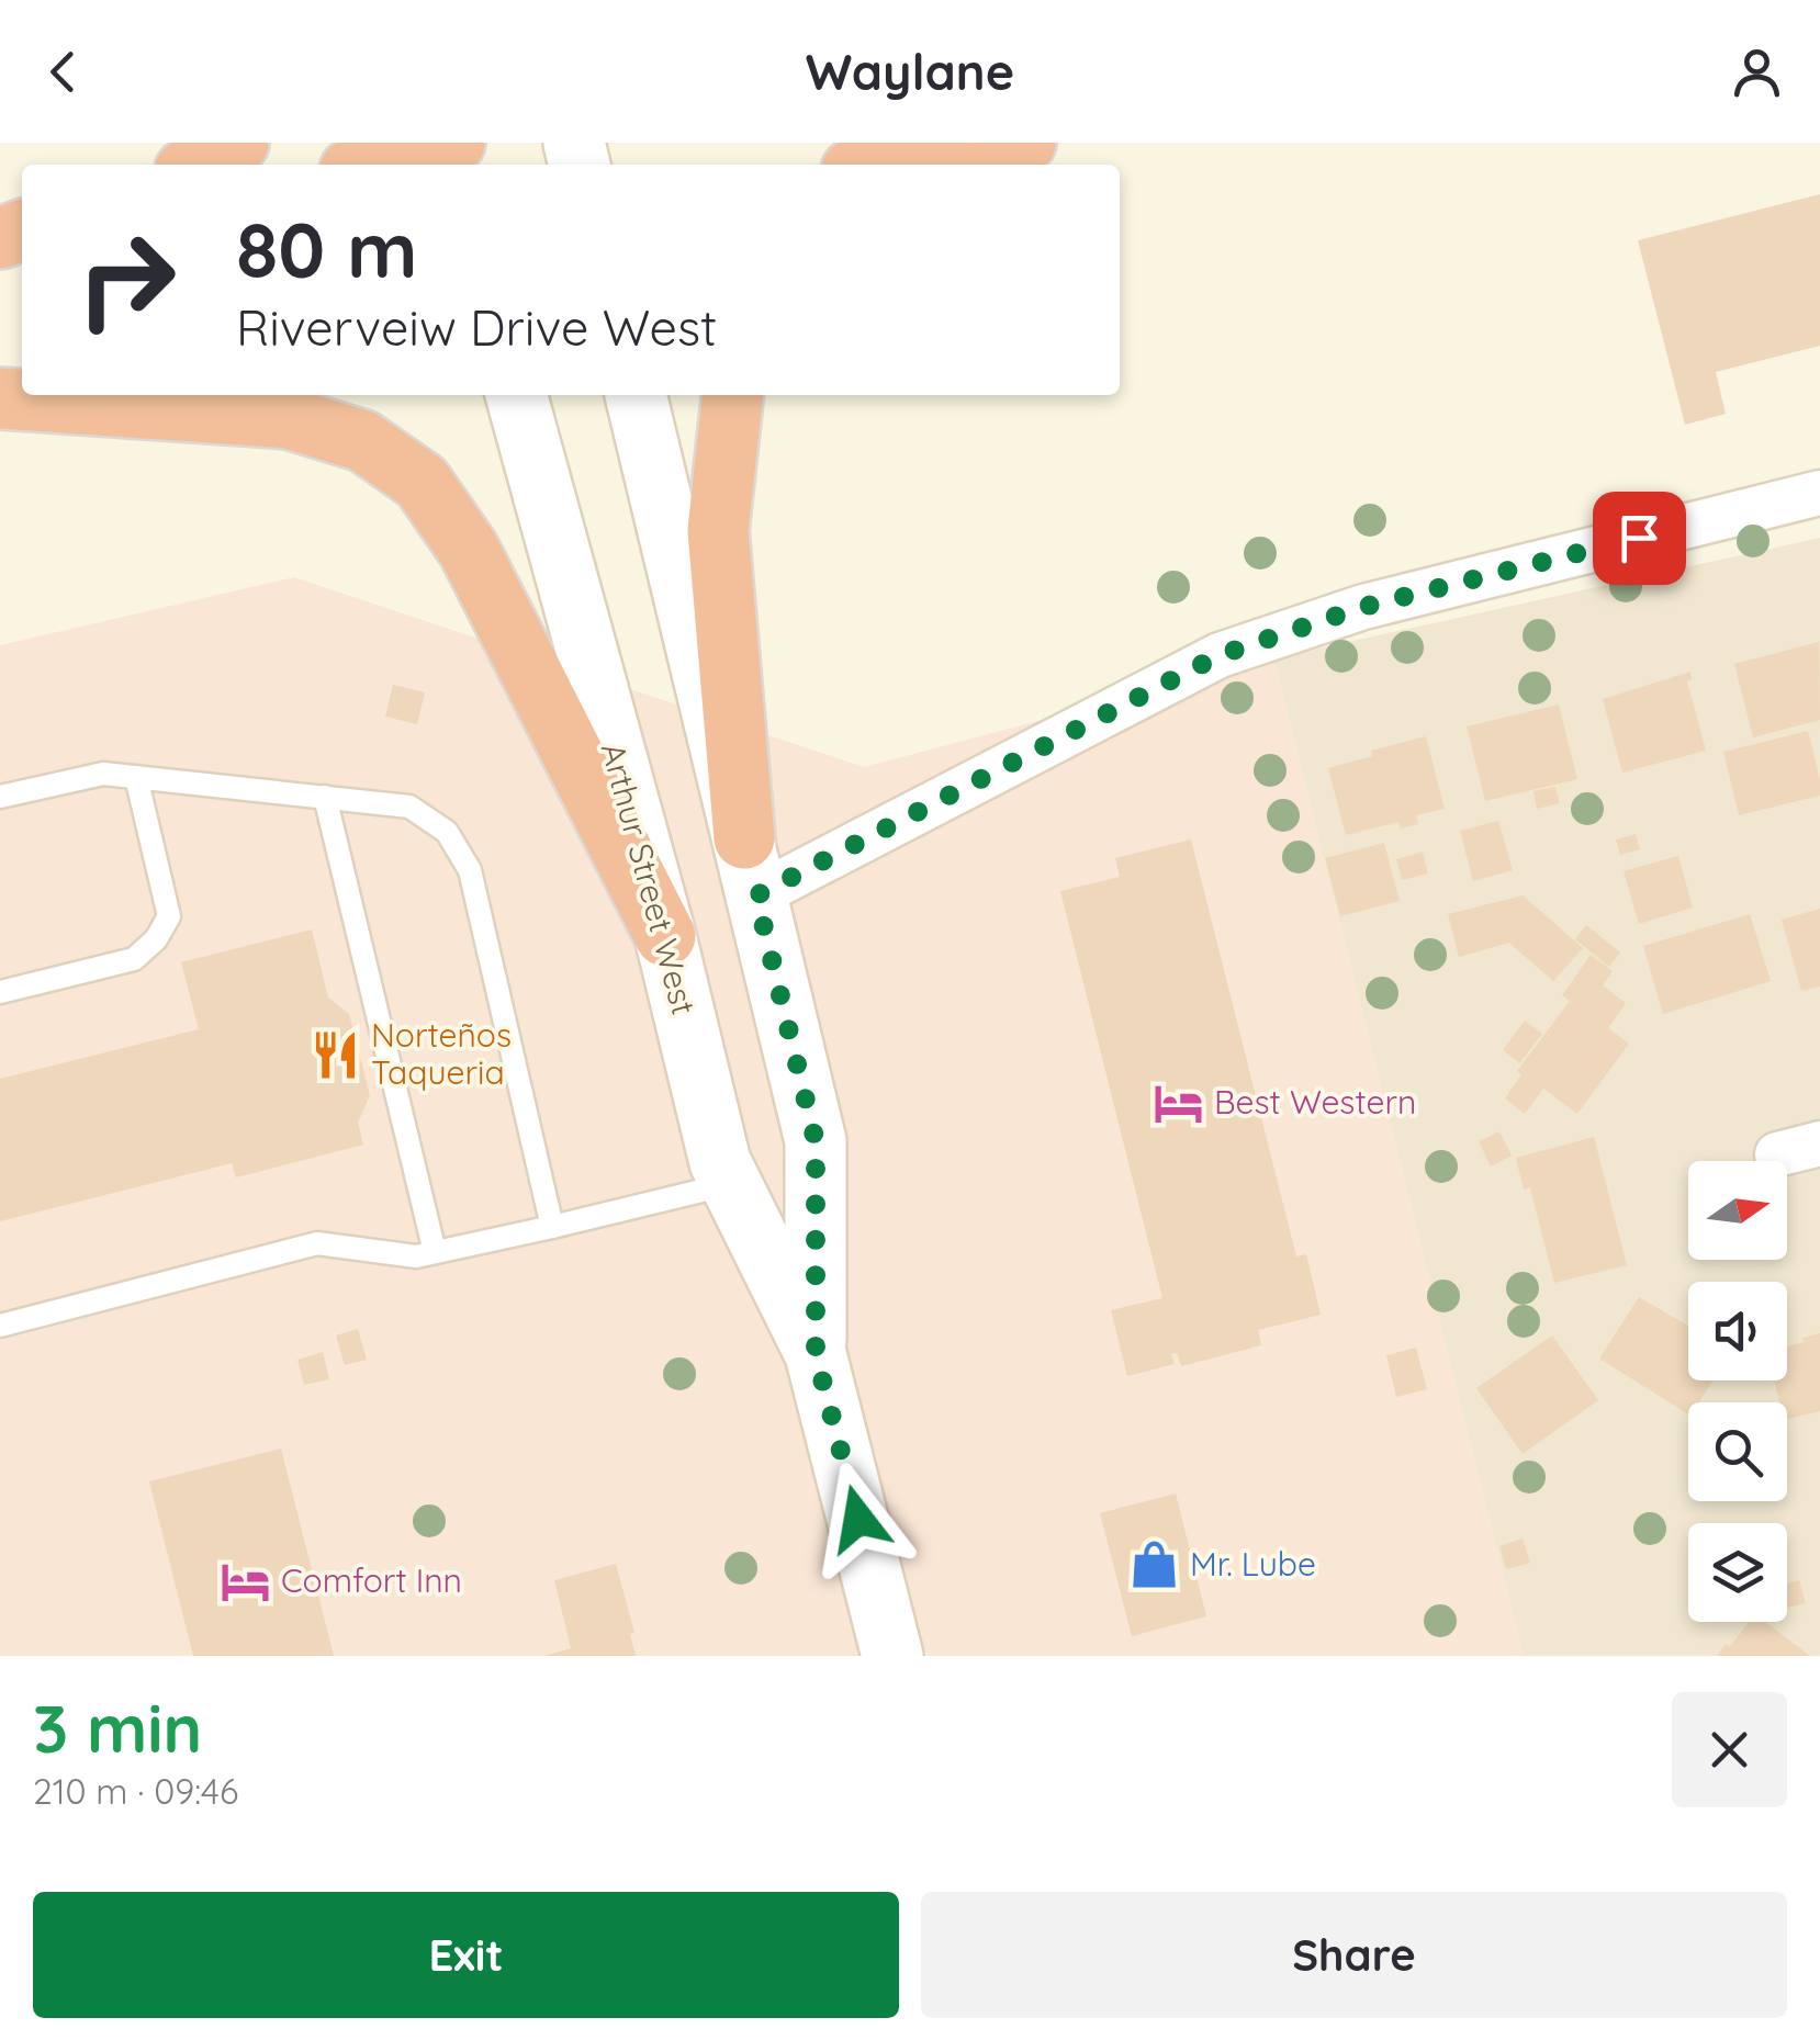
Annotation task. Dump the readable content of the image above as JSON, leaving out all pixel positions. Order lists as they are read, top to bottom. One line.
{"streets":{"main road":["Arthur Street West"]},"places":{"restaurant":["Norteños Taqueria"],"hotel":["Best Western","Comfort Inn"],"shop":["Mr. Lube"]},"north":"right","page":{"header":"Waylane","turn":["80 m","Riverveiw Drive West"],"heading":["3 min","210 m · 09:46"],"buttons":["Exit","Share"]}}
